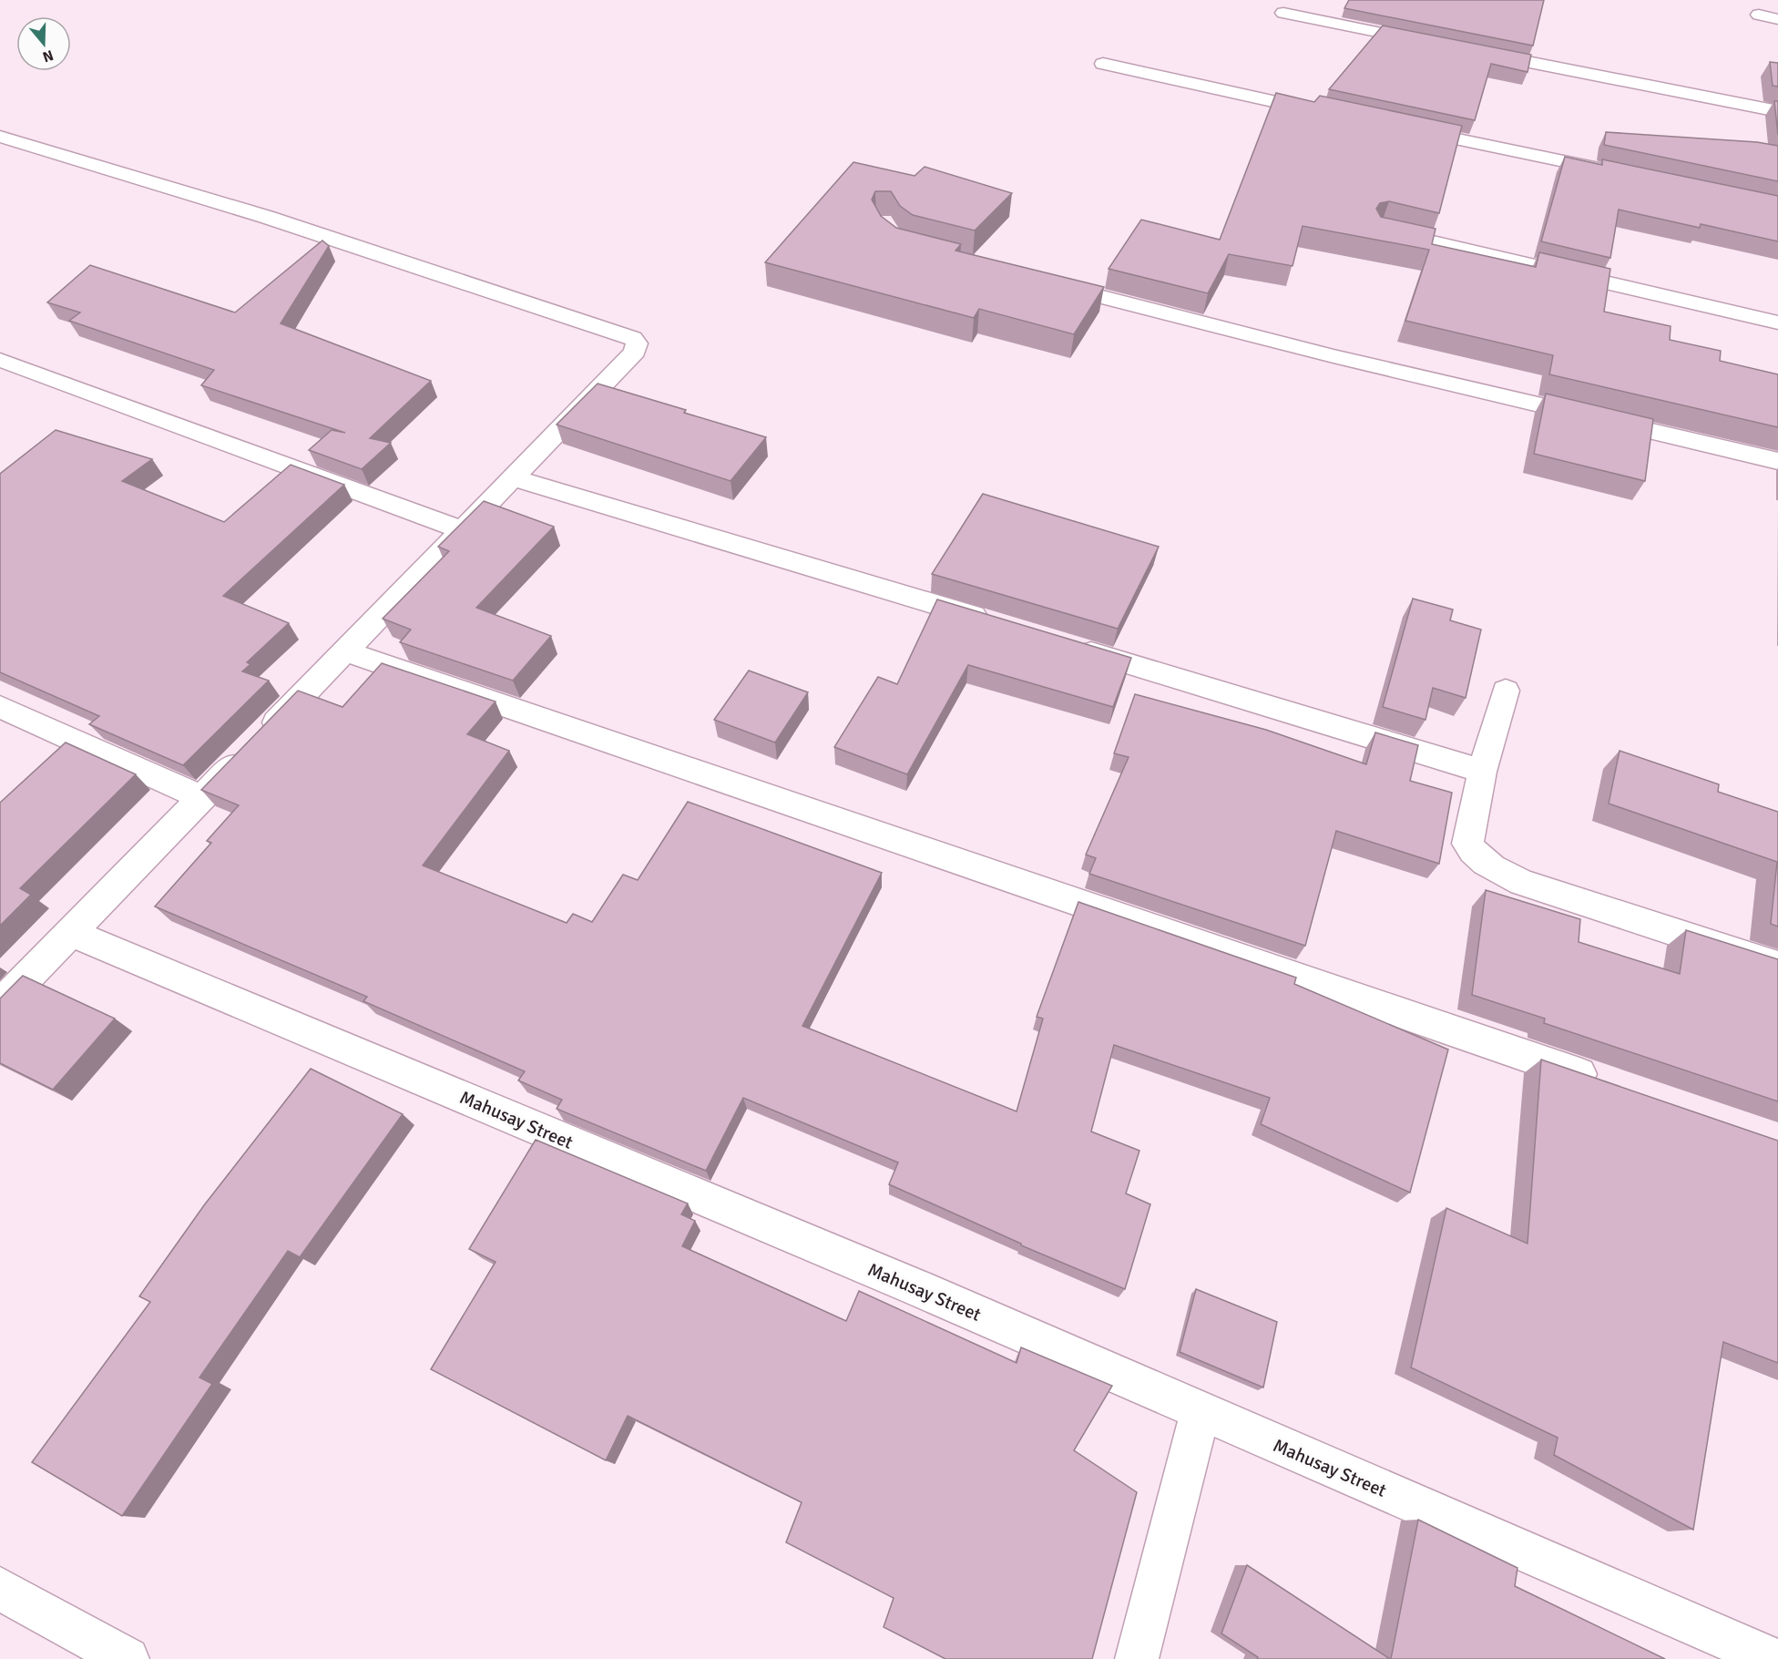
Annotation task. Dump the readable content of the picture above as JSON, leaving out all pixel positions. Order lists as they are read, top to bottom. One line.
{"streets":{"street":["Mahusay Street"]},"north":"bottom"}
